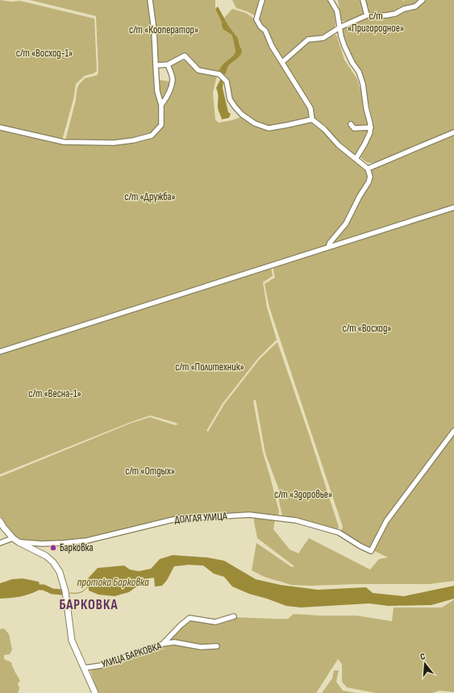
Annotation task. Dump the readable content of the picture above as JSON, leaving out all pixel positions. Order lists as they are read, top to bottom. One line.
{"streets":{"street":["ДОЛГАЯ УЛИЦА","УЛИЦА БАРКОВКА"]},"districts":["БАРКОВКА"],"water":["протока Барковка"],"parks":["с/т «Пригородное»","с/т «Кооператор»","с/т «Восход-1»","с/т «Дружба»","с/т «Восход»","с/т «Политехник»","с/т «Весна-1»","с/т «Отдых»","с/т «Здоровье»"],"places":["Барковка"],"north":"top"}
